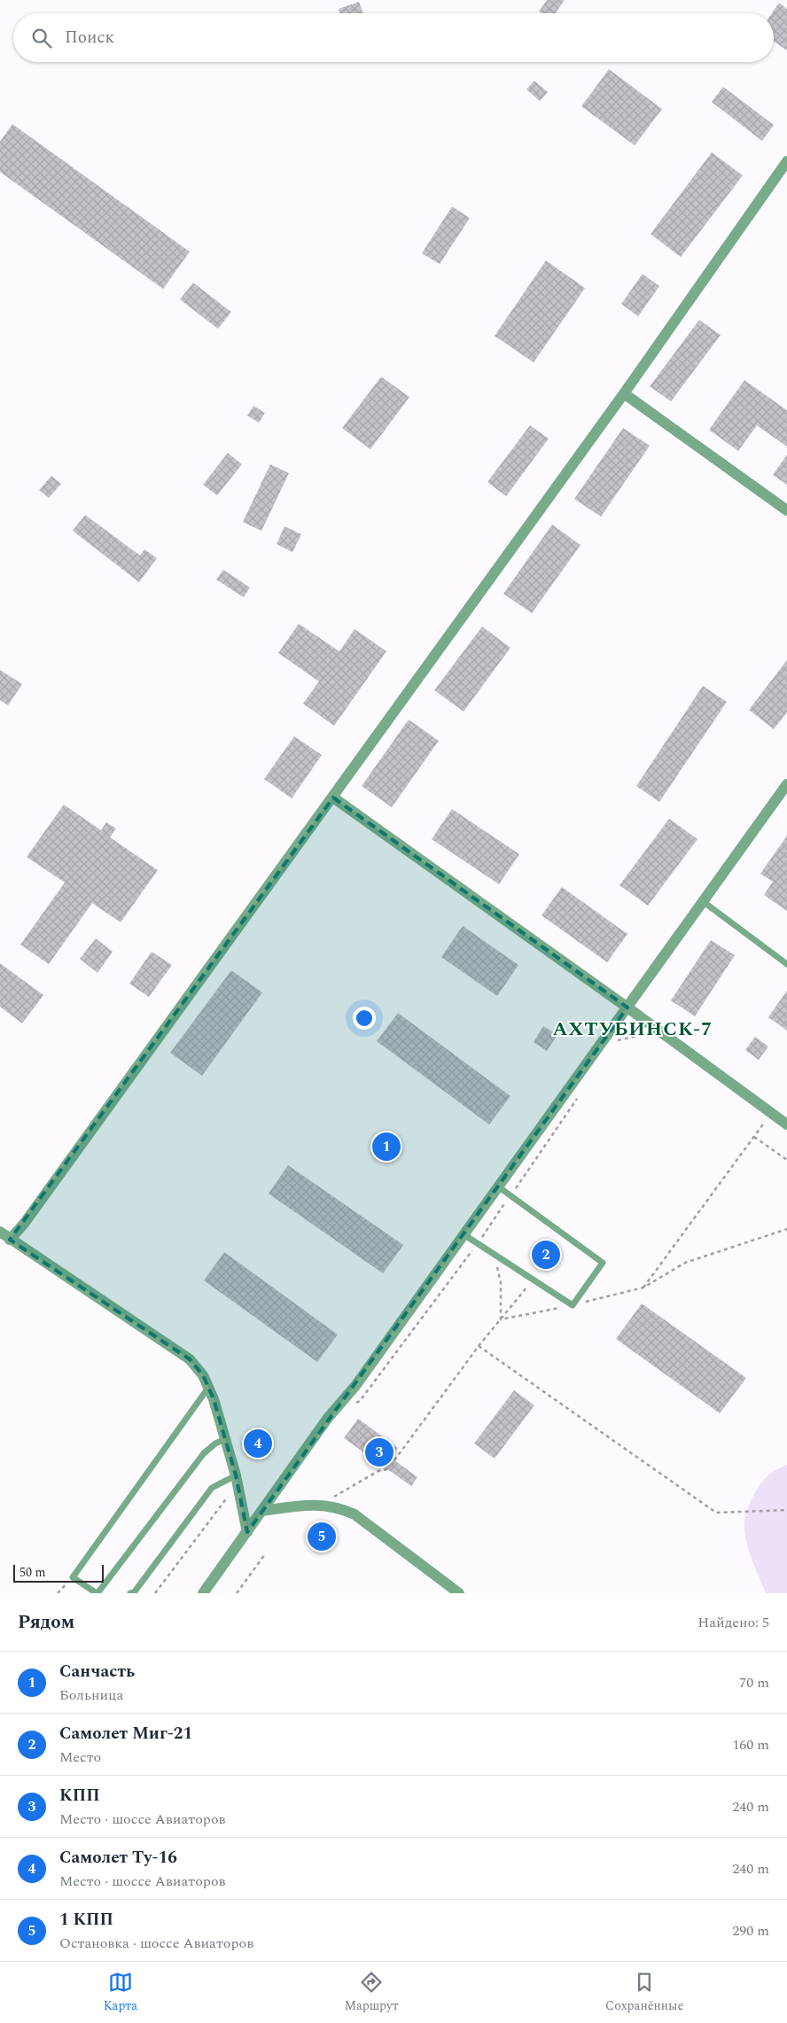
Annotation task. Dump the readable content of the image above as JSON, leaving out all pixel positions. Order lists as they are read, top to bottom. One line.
{"districts":["АХТУБИНСК-7"],"scale_bar":"50 m","page":{"search":"Поиск","pins":["1","2","4","3","5"],"scale":"50 m","heading":["Рядом","Найдено: 5"],"list":[{"mark":"1","name":"Санчасть","note":"Больница","value":"70 m"},{"mark":"2","name":"Самолет Миг-21","note":"Место","value":"160 m"},{"mark":"3","name":"КПП","note":"Место · шоссе Авиаторов","value":"240 m"},{"mark":"4","name":"Самолет Ту-16","note":"Место · шоссе Авиаторов","value":"240 m"},{"mark":"5","name":"1 КПП","note":"Остановка · шоссе Авиаторов","value":"290 m"}],"nav":["Карта","Маршрут","Сохранённые"]}}
